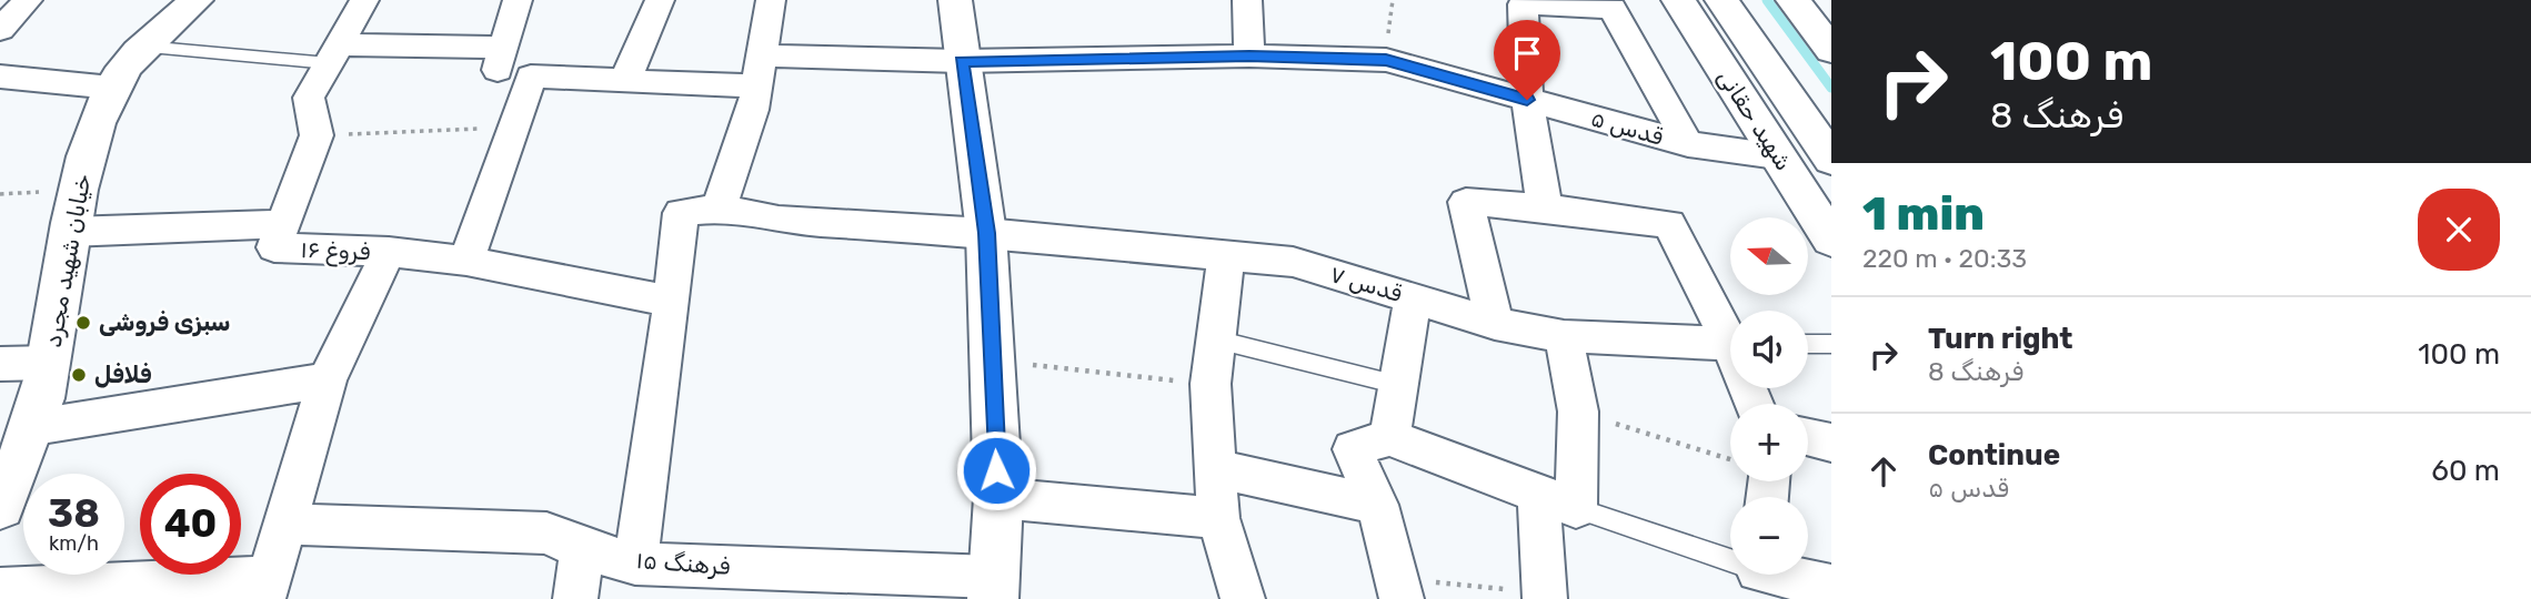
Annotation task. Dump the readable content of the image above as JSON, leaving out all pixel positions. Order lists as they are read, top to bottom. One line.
{"streets":{"street":["شهید حقانی","قدس ۵","فروغ ۱۶","خیابان شهید مجرد","قدس ۷","فرهنگ ۱۵"]},"crossings":[["شهید حقانی","قدس ۵"],["فروغ ۱۶","فرهنگ ۱۵"]],"places":["سبزی فروشی","فلافل"],"north":"left","page":{"turn":["100 m","فرهنگ 8"],"heading":["1 min","220 m · 20:33"],"map_buttons":["+","−"],"list":[{"name":"Turn right","note":"فرهنگ 8","value":"100 m"},{"name":"Continue","note":"قدس ۵","value":"60 m"}],"speed":"38 km/h","limit":"40"}}
